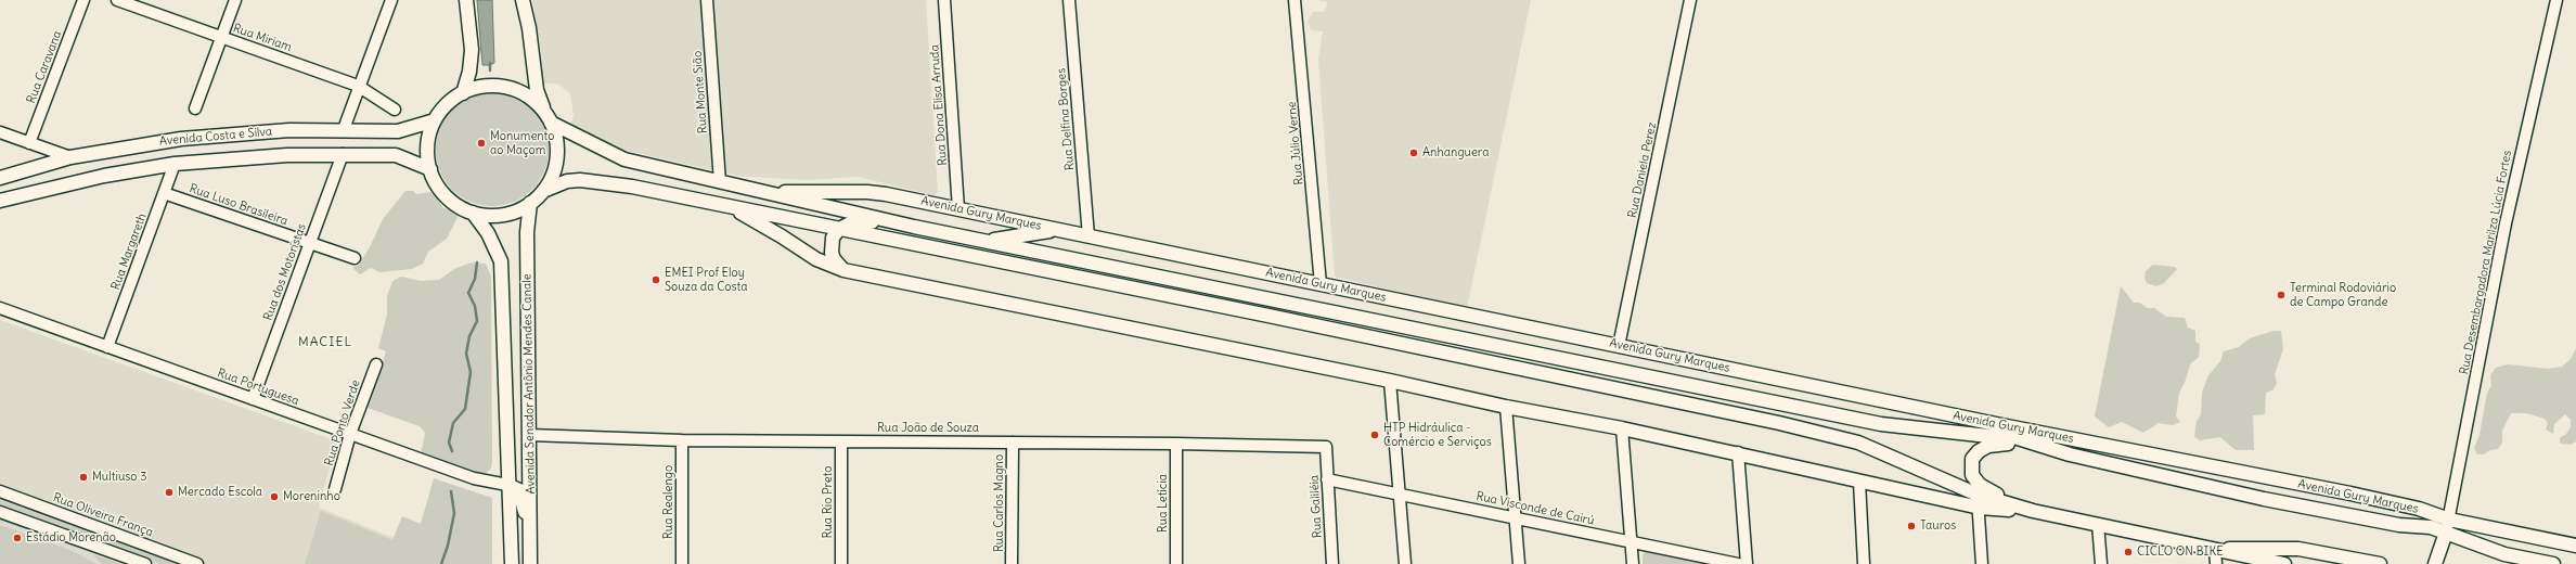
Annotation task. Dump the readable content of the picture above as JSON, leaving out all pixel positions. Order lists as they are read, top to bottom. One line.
{"streets":{"main road":["Avenida Costa e Silva","Avenida Gury Marques","Avenida Senador Antônio Mendes Canale"],"street":["Rua Miriam","Rua Caravana","Rua Monte Sião","Rua Dona Elisa Arruda","Rua Delfina Borges","Rua Júlio Verne","Rua Daniela Perez","Rua Luso Brasileira","Rua Margareth","Rua Desembargadora Marilza Lúcia Fortes","Rua dos Motoristas","Rua Portuguesa","Rua Ponto Verde","Rua João de Souza","Rua Realengo","Rua Rio Preto","Rua Carlos Magno","Rua Letícia","Rua Galiléia","Rua Visconde de Cairú","Rua Oliveira França"]},"crossings":[["Rua Monte Sião","Avenida Gury Marques"],["Rua Dona Elisa Arruda","Avenida Gury Marques"],["Rua Delfina Borges","Avenida Gury Marques"],["Avenida Costa e Silva","Avenida Gury Marques"],["Avenida Costa e Silva","Rua Margareth"],["Avenida Costa e Silva","Rua dos Motoristas"],["Avenida Costa e Silva","Avenida Senador Antônio Mendes Canale"],["Rua Júlio Verne","Avenida Gury Marques"],["Rua Daniela Perez","Avenida Gury Marques"],["Rua Luso Brasileira","Rua Margareth"],["Rua Luso Brasileira","Rua dos Motoristas"],["Avenida Gury Marques","Rua Desembargadora Marilza Lúcia Fortes"],["Avenida Gury Marques","Avenida Senador Antônio Mendes Canale"],["Rua Margareth","Rua Portuguesa"],["Rua dos Motoristas","Rua Portuguesa"],["Avenida Senador Antônio Mendes Canale","Rua Portuguesa"],["Avenida Senador Antônio Mendes Canale","Rua João de Souza"],["Rua Portuguesa","Rua Ponto Verde"],["Rua João de Souza","Rua Realengo"],["Rua João de Souza","Rua Rio Preto"],["Rua João de Souza","Rua Carlos Magno"],["Rua João de Souza","Rua Letícia"],["Rua João de Souza","Rua Galiléia"],["Rua Galiléia","Rua Visconde de Cairú"]],"districts":["MACIEL"],"places":["Monumento ao Maçom","Anhanguera","EMEI Prof Eloy Souza da Costa","Terminal Rodoviário de Campo Grande","HTP Hidráulica - Comércio e Serviços","Multiuso 3","Mercado Escola","Moreninho","Tauros","Estádio Morenão","CICLO ON BIKE"]}
